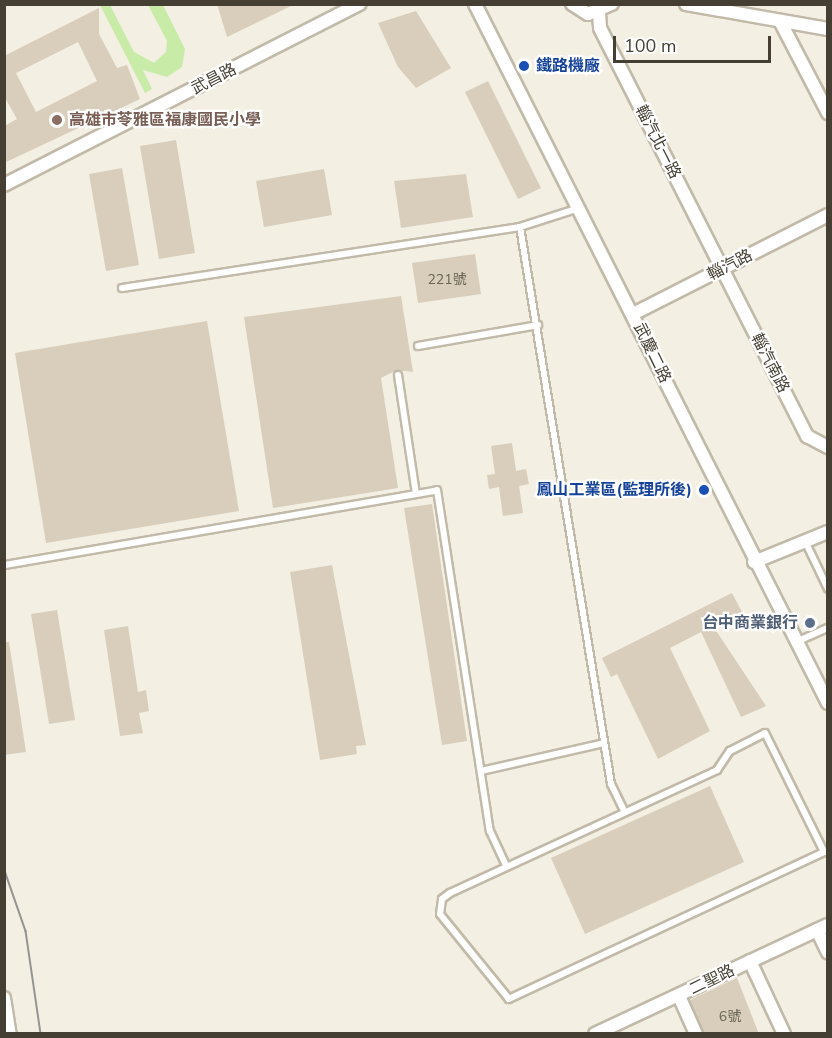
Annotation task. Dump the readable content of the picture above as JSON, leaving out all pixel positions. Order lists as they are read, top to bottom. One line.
{"streets":{"street":["武昌路","輜汽北一路","輜汽路","武慶二路","輜汽南路","二聖路"]},"crossings":[["輜汽北一路","輜汽路"],["輜汽北一路","輜汽南路"],["輜汽路","武慶二路"],["輜汽路","輜汽南路"]],"places":["鐵路機廠","高雄市苓雅區福康國民小學","鳳山工業區(監理所後)","台中商業銀行"],"house_numbers":["221號","6號"],"scale_bar":"100 m"}
